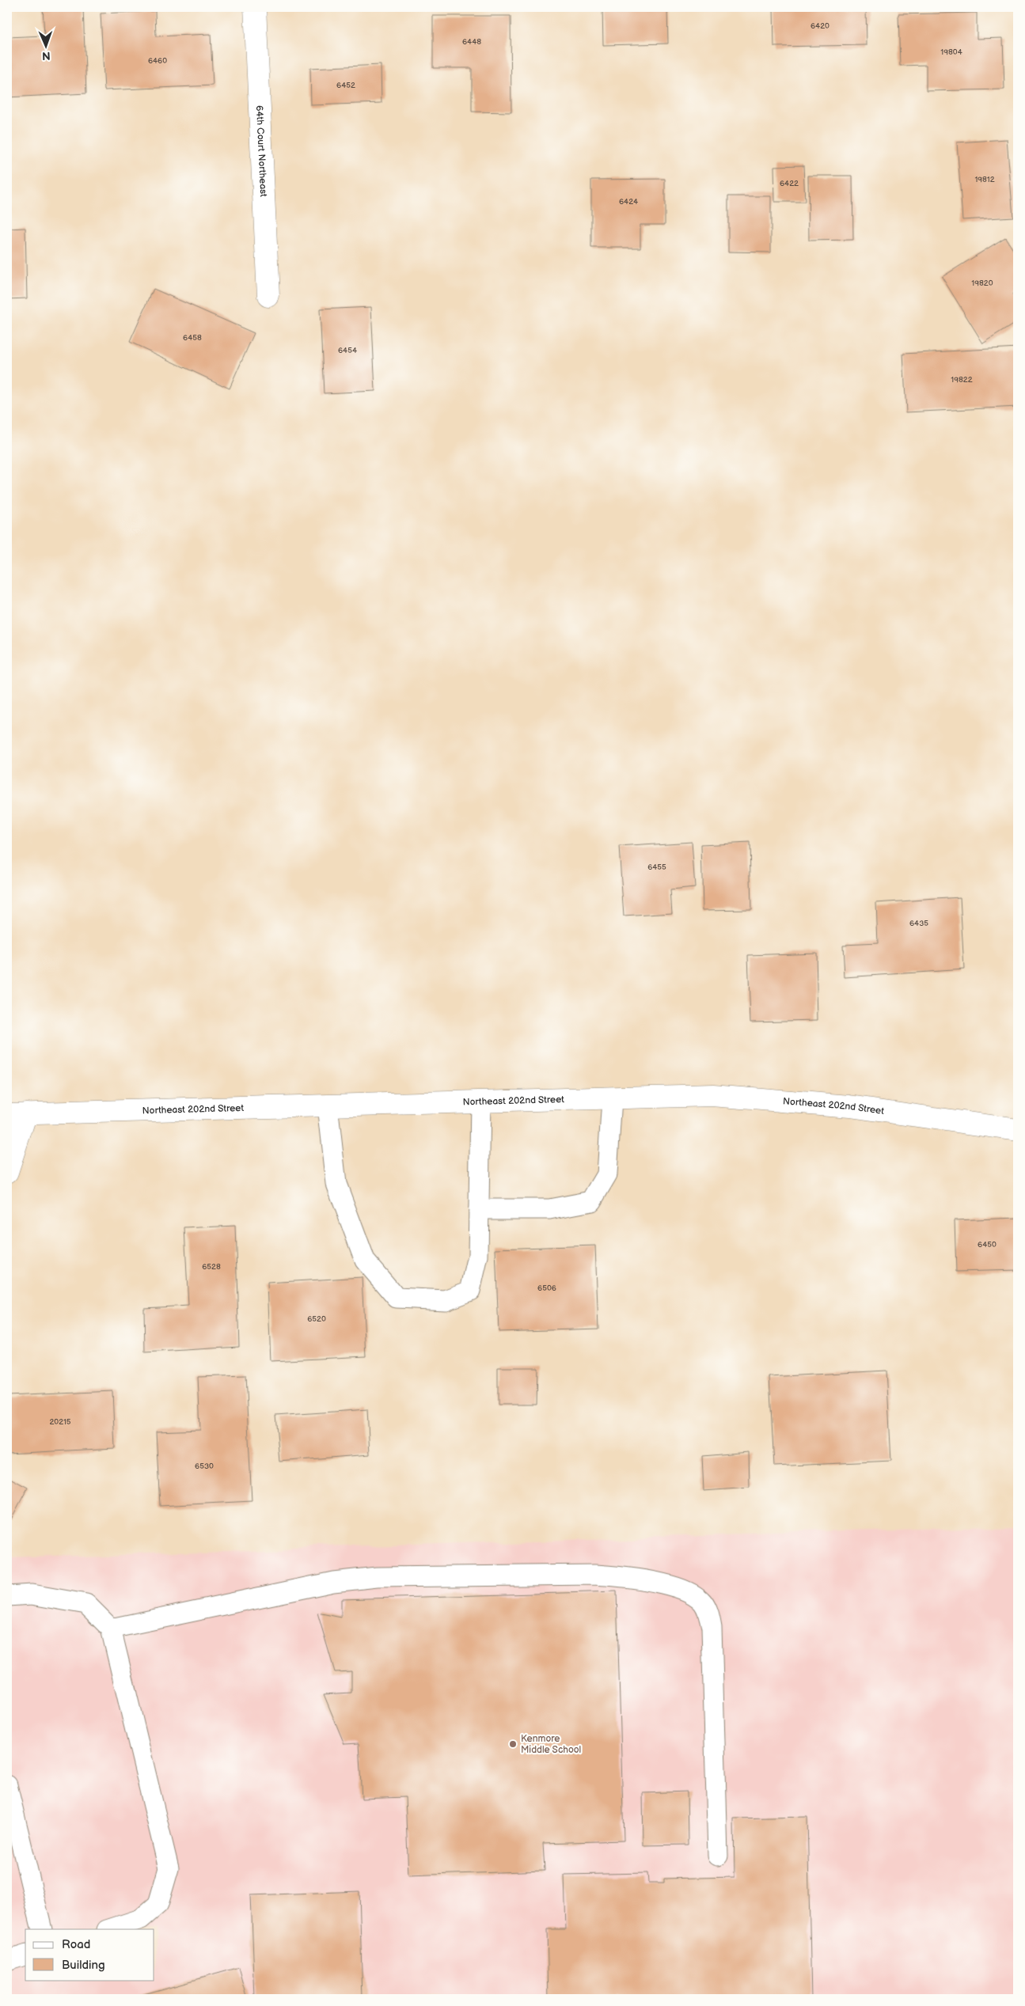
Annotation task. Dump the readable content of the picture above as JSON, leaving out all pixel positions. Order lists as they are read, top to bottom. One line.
{"streets":{"street":["64th Court Northeast","Northeast 202nd Street"]},"places":["Kenmore Middle School"],"house_numbers":["6420","6448","19804","6460","6452","19812","6422","6424","19820","6458","6454","19822","6455","6435","6450","6528","6506","6520","20215","6530"],"legend":["Road","Building"],"north":"bottom"}
